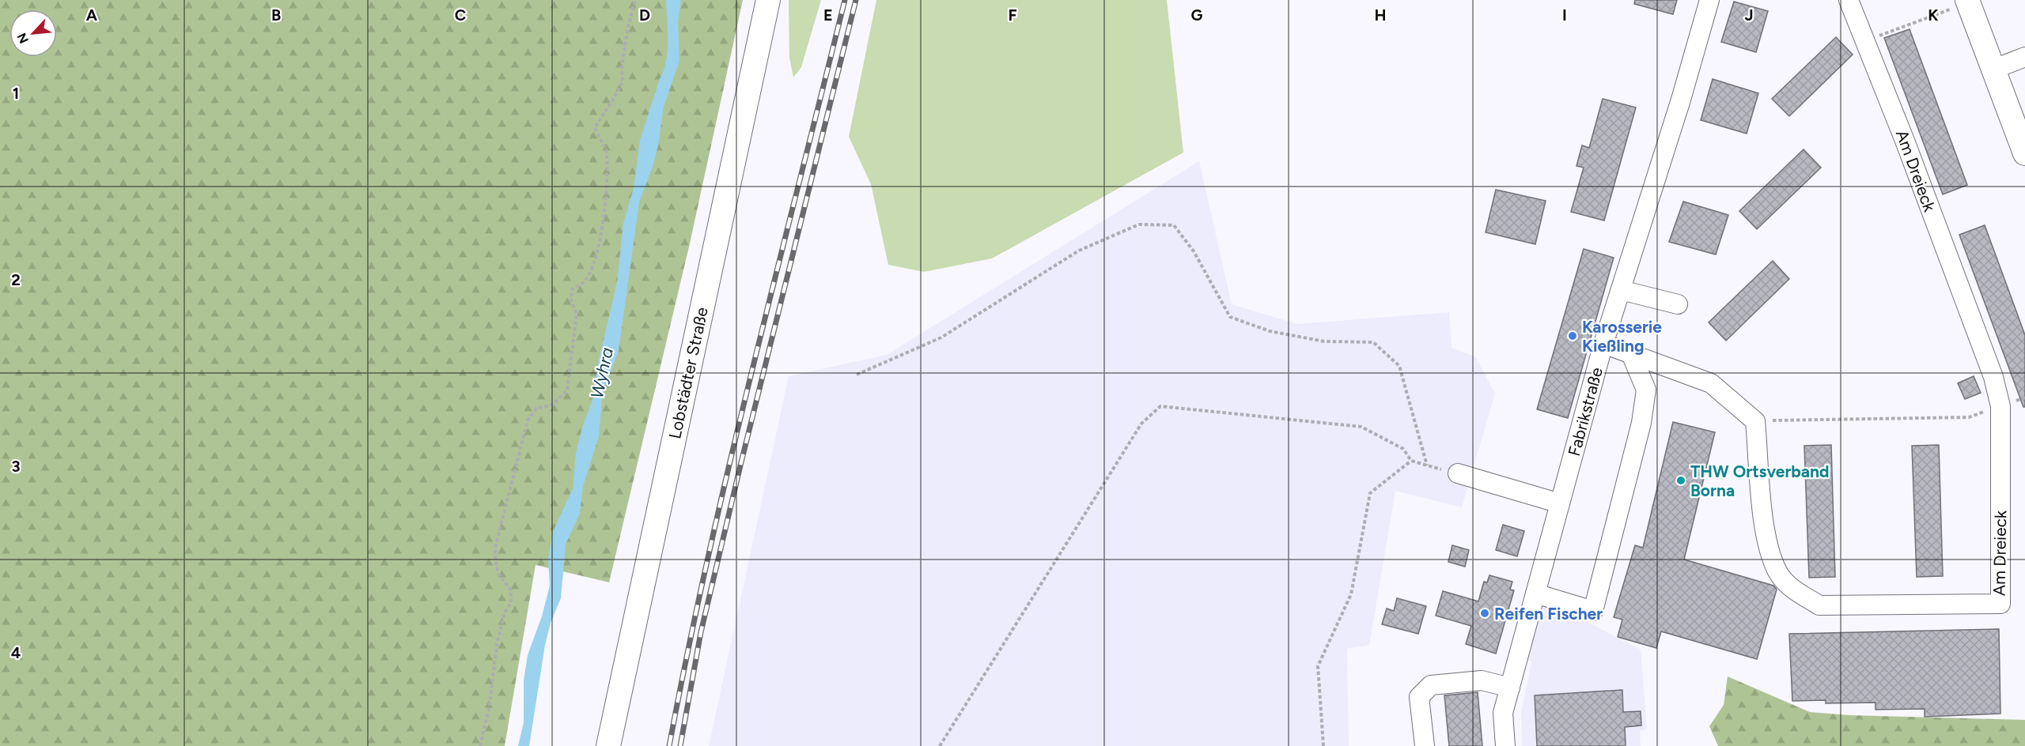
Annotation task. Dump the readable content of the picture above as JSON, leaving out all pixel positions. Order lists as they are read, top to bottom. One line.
{"streets":{"main road":["Lobstädter Straße"],"street":["Am Dreieck","Fabrikstraße"]},"water":["Wyhra"],"places":["Karosserie Kießling","THW Ortsverband Borna","Reifen Fischer"],"north":"bottom left","grid":{"columns":["A","B","C","D","E","F","G","H","I","J","K"],"rows":["1","2","3","4"]}}
